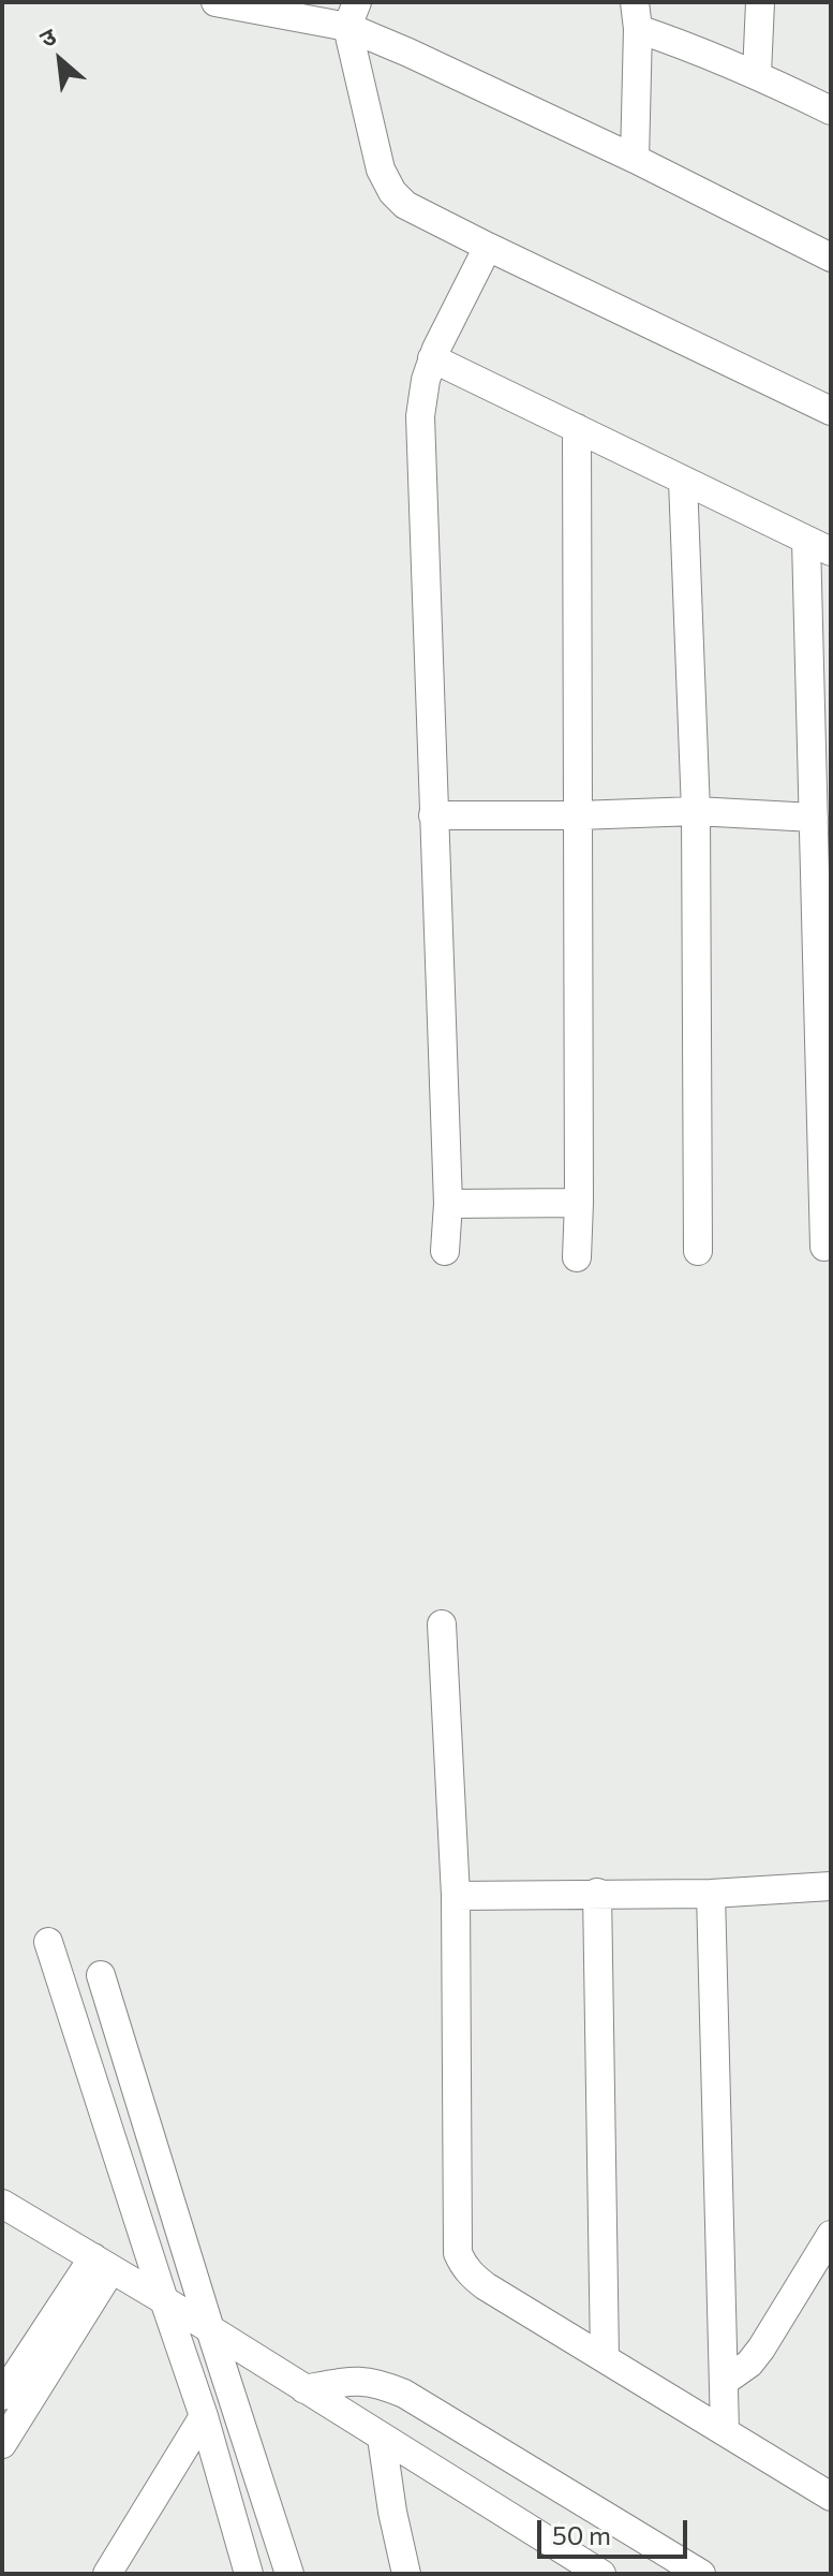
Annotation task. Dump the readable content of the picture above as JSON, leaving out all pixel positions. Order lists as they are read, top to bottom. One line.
{"scale_bar":"50 m","north":"top left"}
